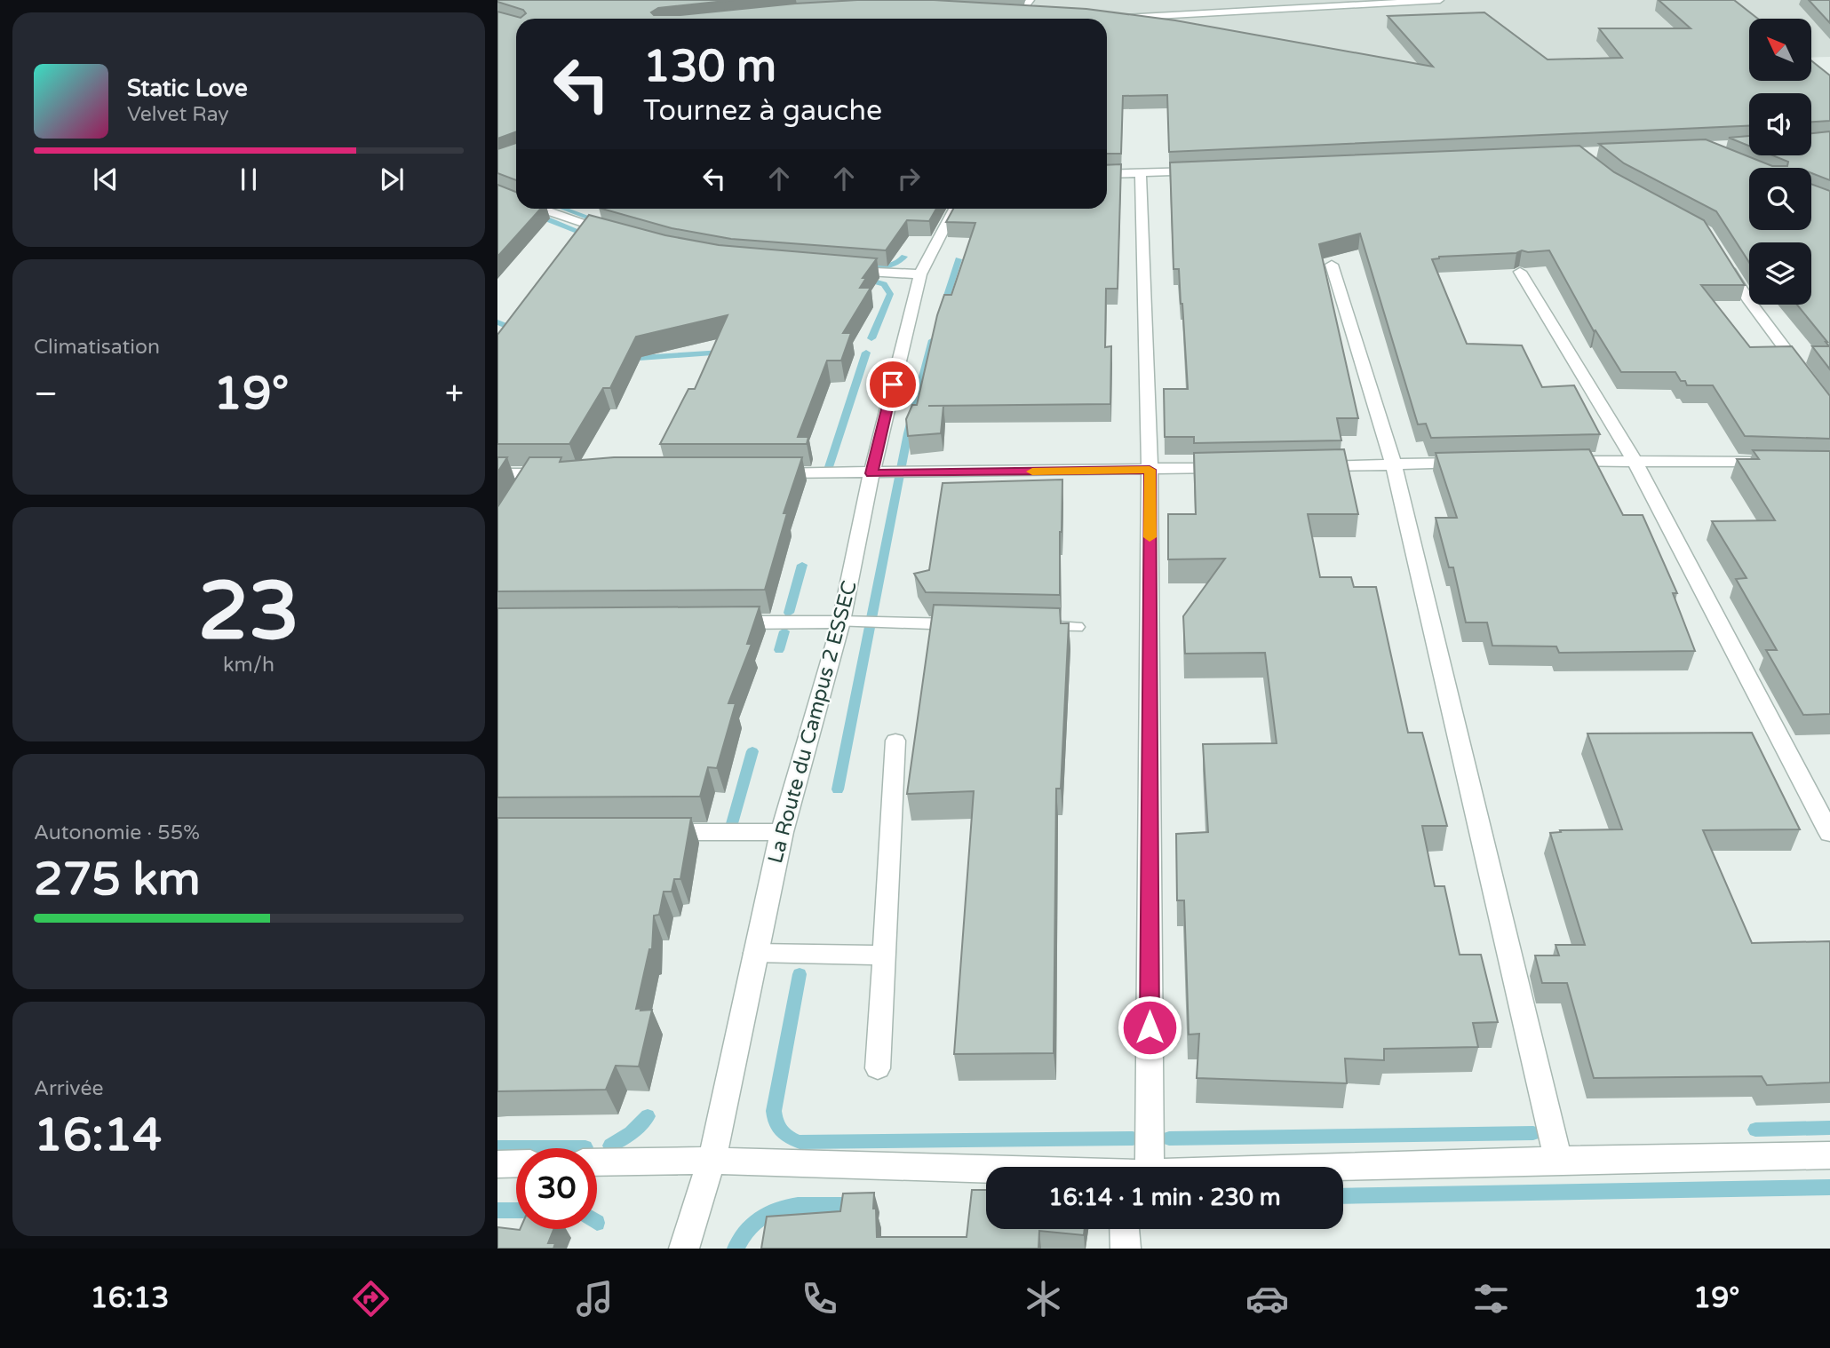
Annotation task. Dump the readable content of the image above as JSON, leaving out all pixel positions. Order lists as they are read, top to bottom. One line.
{"streets":{"street":["La Route du Campus 2 ESSEC"]},"north":"top left","page":{"turn":["130 m","Tournez à gauche"],"song":["Static Love","Velvet Ray"],"tile":["Climatisation",["23","km/h"],["Autonomie · 55%","275 km"],["Arrivée","16:14"]],"heat":["−","19°","+"],"limit":"30","trip":"16:14 · 1 min · 230 m","tabs":["16:13","19°"]}}
